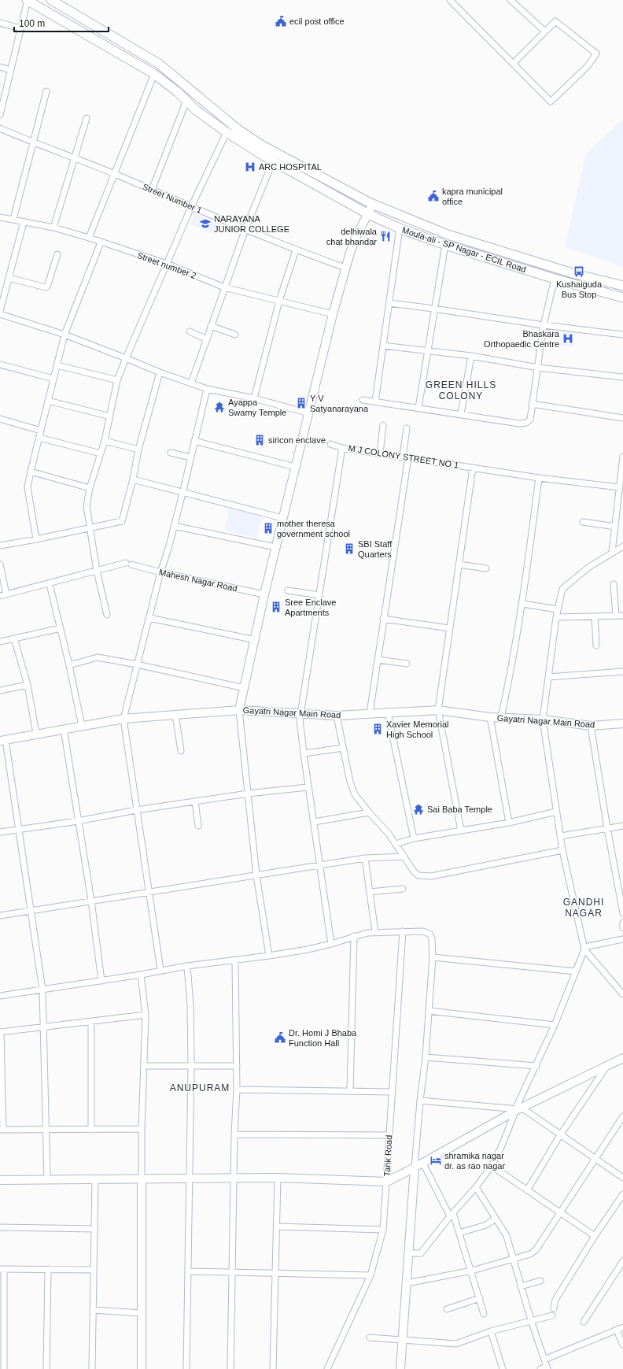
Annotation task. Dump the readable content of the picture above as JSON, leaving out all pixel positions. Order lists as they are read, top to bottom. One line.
{"streets":{"main road":["Moula-ali - SP Nagar - ECIL Road"],"street":["Street Number 1","Street number 2","M J COLONY STREET NO 1","Mahesh Nagar Road","Gayatri Nagar Main Road","Tank Road"]},"crossings":[["M J COLONY STREET NO 1","Gayatri Nagar Main Road"]],"districts":["GREEN HILLS COLONY","GANDHI NAGAR","ANUPURAM"],"places":{"public building":["ecil post office","kapra municipal office","Dr. Homi J Bhaba Function Hall"],"hospital":["ARC HOSPITAL","Bhaskara Orthopaedic Centre"],"school or university":["NARAYANA JUNIOR COLLEGE"],"restaurant":["delhiwala chat bhandar"],"bus stop":["Kushaiguda Bus Stop"],"building":["Y V Satyanarayana","siricon enclave","mother theresa government school","SBI Staff Quarters","Sree Enclave Apartments","Xavier Memorial High School"],"temple":["Ayappa Swamy Temple","Sai Baba Temple"],"hotel":["shramika nagar dr. as rao nagar"]},"scale_bar":"100 m"}
